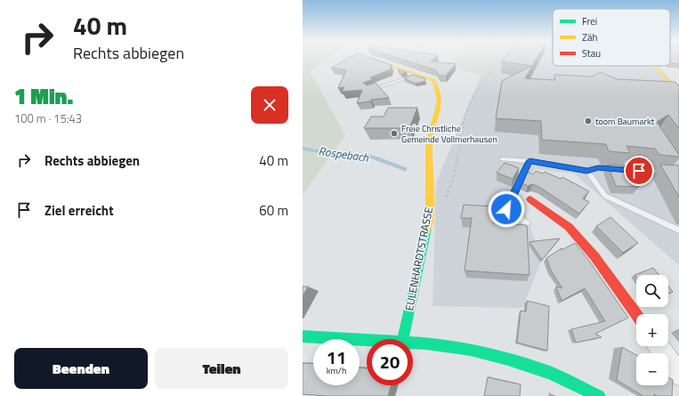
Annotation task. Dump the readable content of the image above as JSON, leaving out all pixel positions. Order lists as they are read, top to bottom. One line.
{"streets":{"street":["EULENHARDTSTRASSE"]},"water":["Rospebach"],"places":["toom Baumarkt","Freie Christliche Gemeinde Vollmerhausen"],"legend":["Frei","Zäh","Stau"],"page":{"turn":["40 m","Rechts abbiegen"],"heading":["1 Min.","100 m · 15:43"],"list":[{"name":"Rechts abbiegen","value":"40 m"},{"name":"Ziel erreicht","value":"60 m"}],"map_buttons":["+","−"],"speed":"11 km/h","limit":"20","buttons":["Beenden","Teilen"]}}
